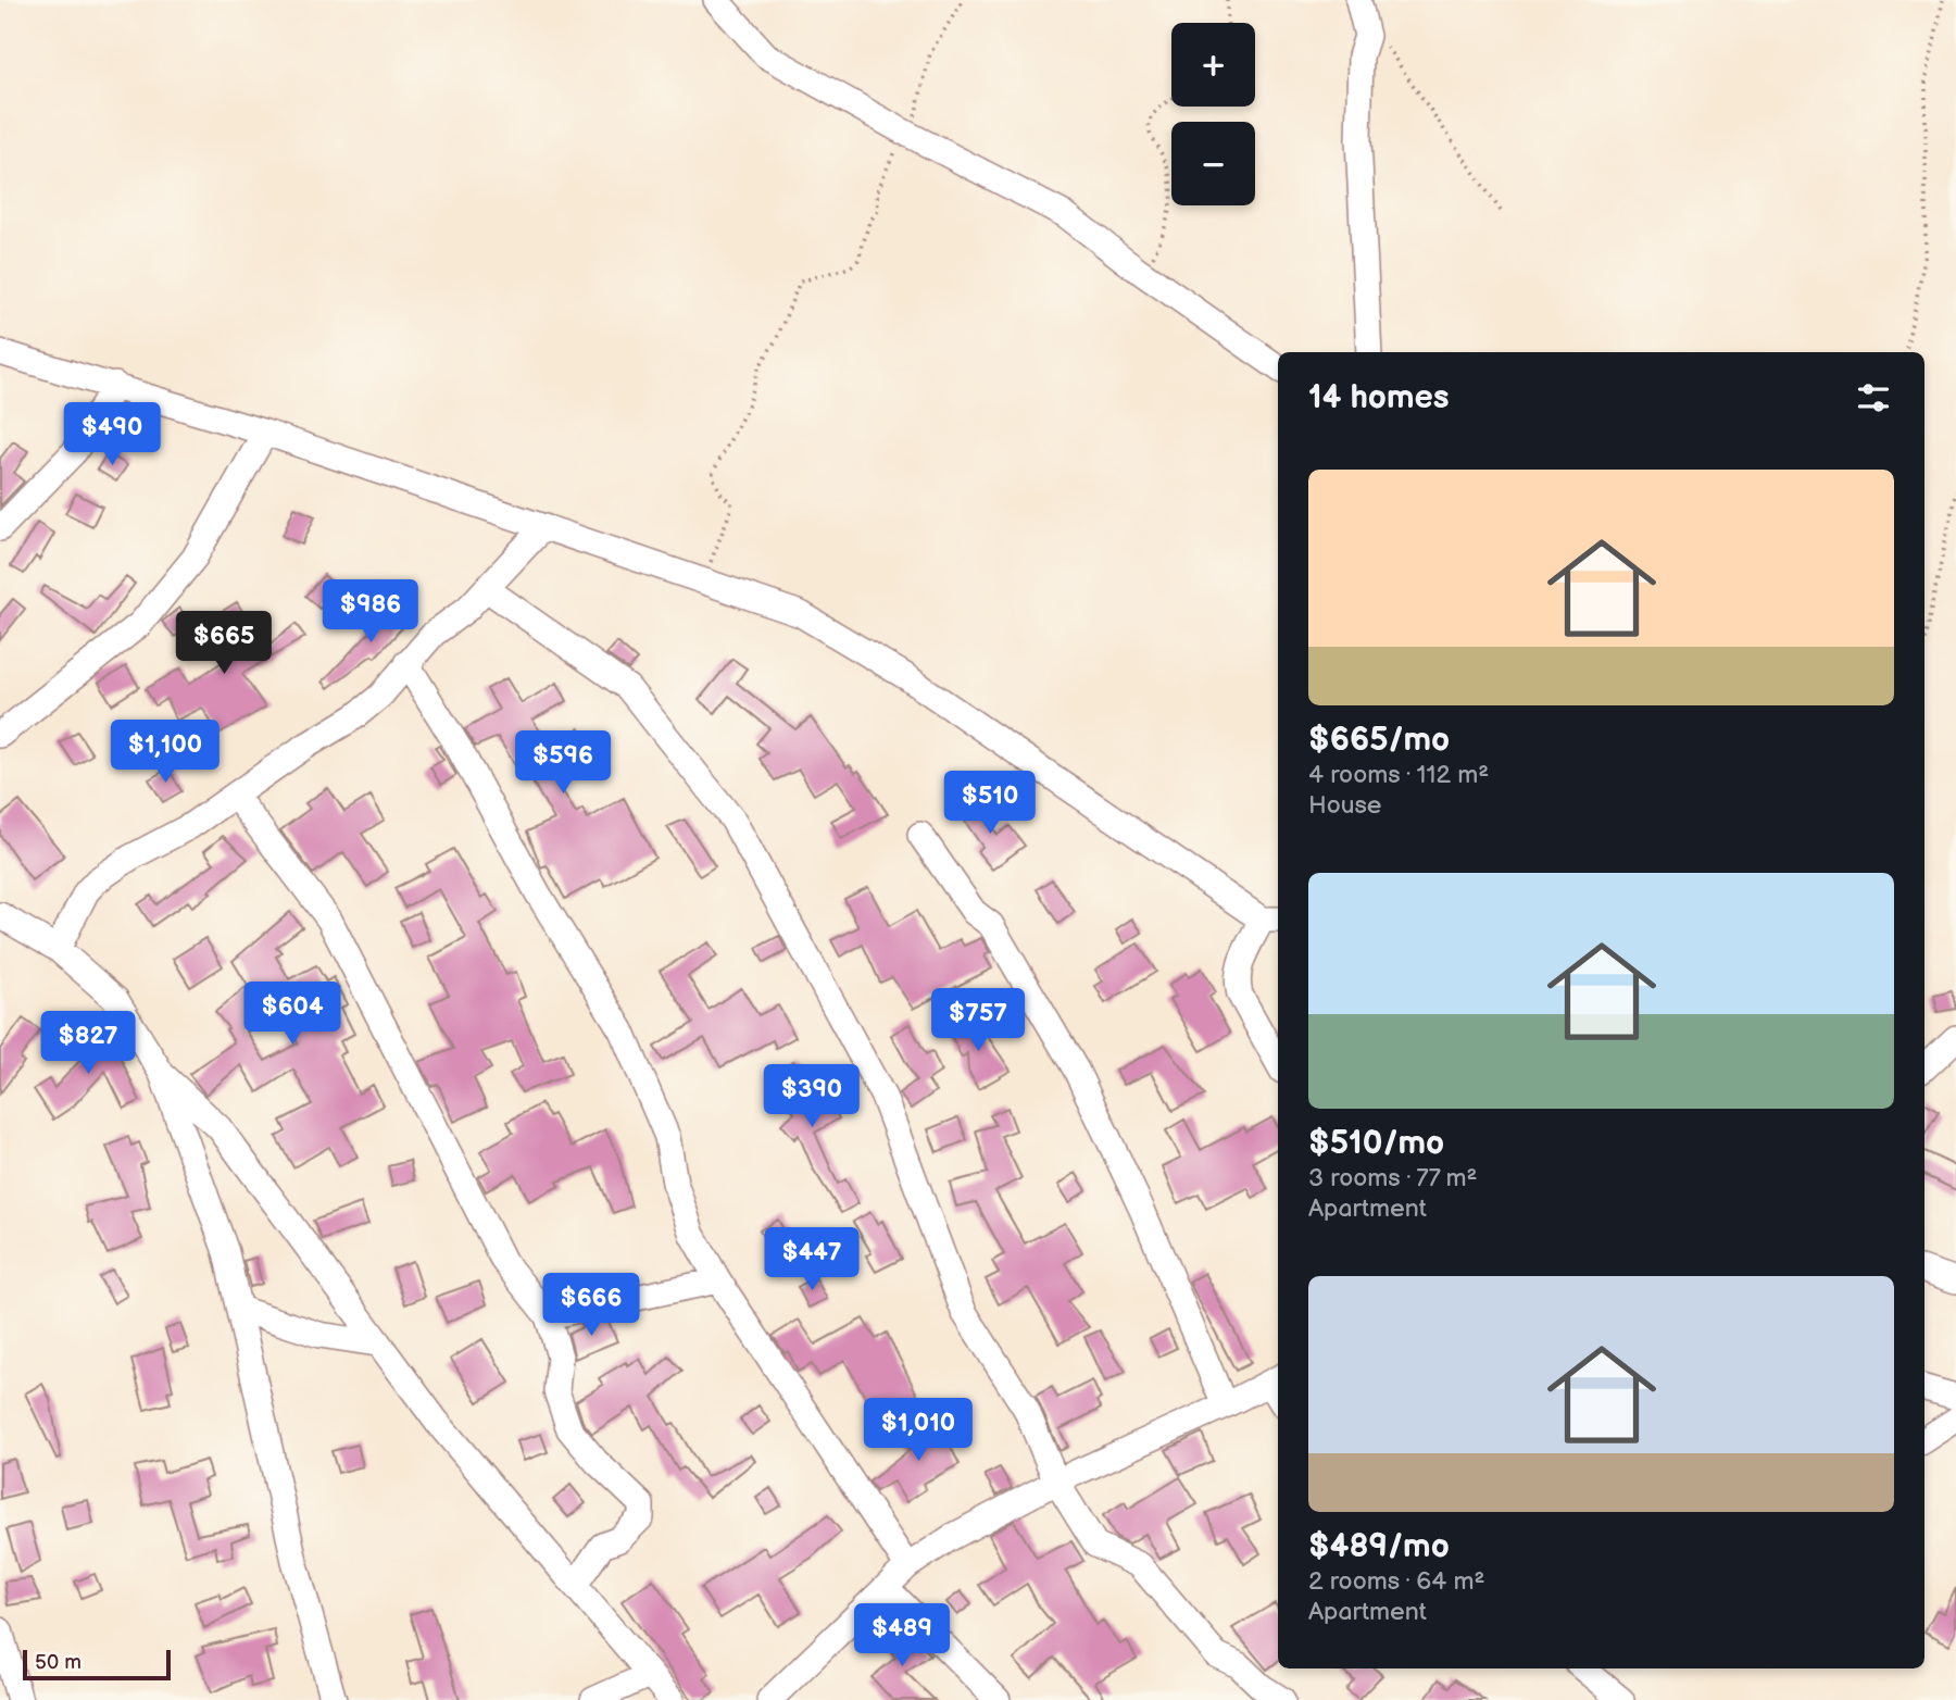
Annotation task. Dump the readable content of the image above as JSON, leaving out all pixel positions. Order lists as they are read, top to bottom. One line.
{"scale_bar":"50 m","page":{"map_buttons":["+","−"],"heading":"14 homes","price":["$490","$986","$665","$1,100","$596","$510","$604","$757","$827","$390","$447","$666","$1,010","$489"],"list":[{"name":"$665/mo","note":"4 rooms · 112 m² · House"},{"name":"$510/mo","note":"3 rooms · 77 m² · Apartment"},{"name":"$489/mo","note":"2 rooms · 64 m² · Apartment"}],"scale":"50 m"}}
